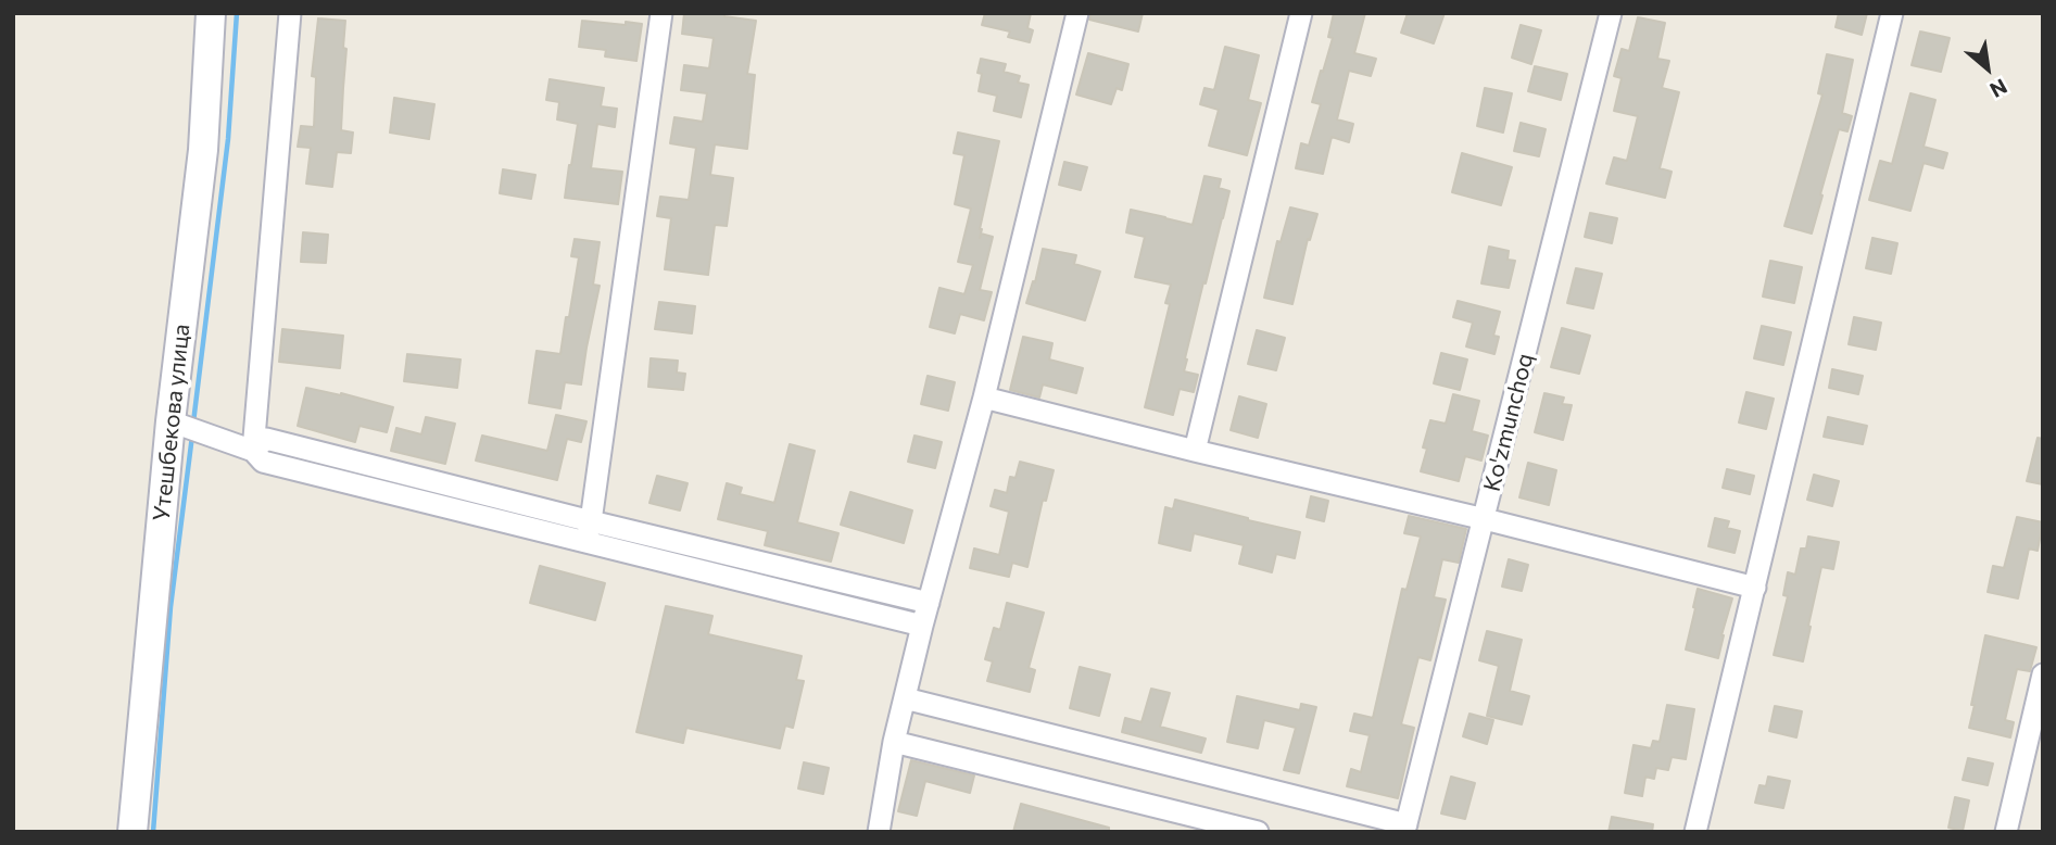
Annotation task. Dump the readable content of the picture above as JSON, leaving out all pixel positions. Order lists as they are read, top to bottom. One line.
{"streets":{"main road":["Утешбекова улица"],"street":["Ko'zmunchoq"]},"north":"bottom right"}
